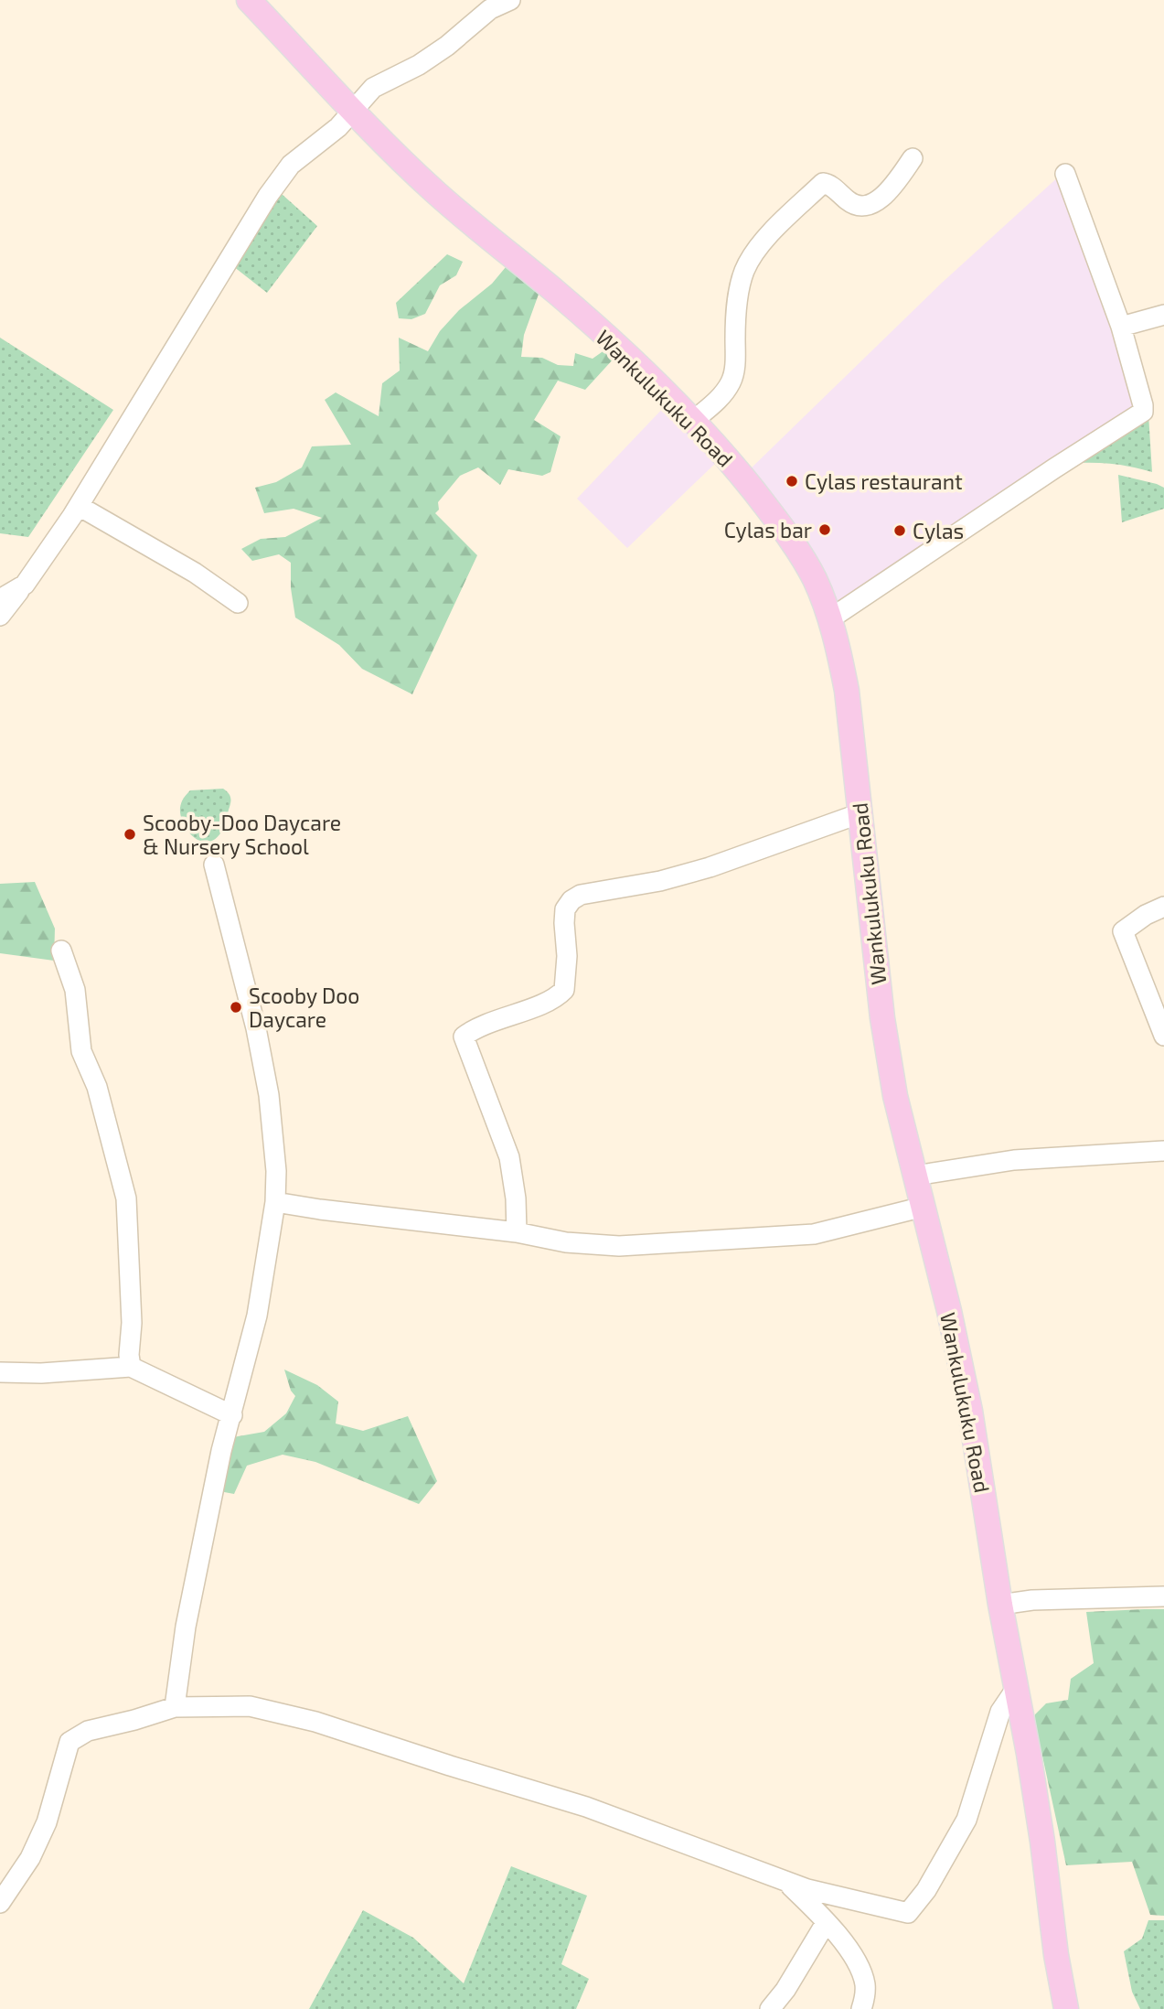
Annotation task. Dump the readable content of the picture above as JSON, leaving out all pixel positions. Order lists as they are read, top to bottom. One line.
{"streets":{"main road":["Wankulukuku Road"]},"places":["Cylas restaurant","Cylas bar","Cylas","Scooby-Doo Daycare & Nursery School","Scooby Doo Daycare"]}
